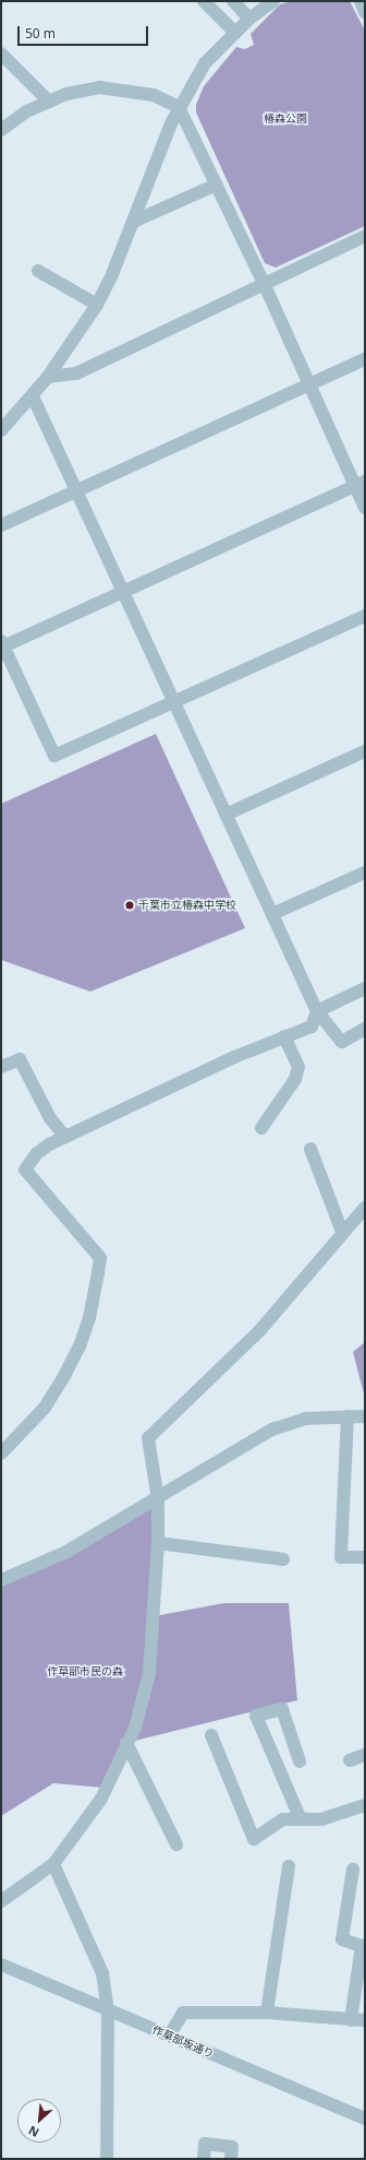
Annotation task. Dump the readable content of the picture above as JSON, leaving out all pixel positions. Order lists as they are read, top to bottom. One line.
{"streets":{"street":["作草部坂通り"]},"parks":["椿森公園","作草部市民の森"],"places":["千葉市立椿森中学校"],"scale_bar":"50 m","north":"bottom left"}
